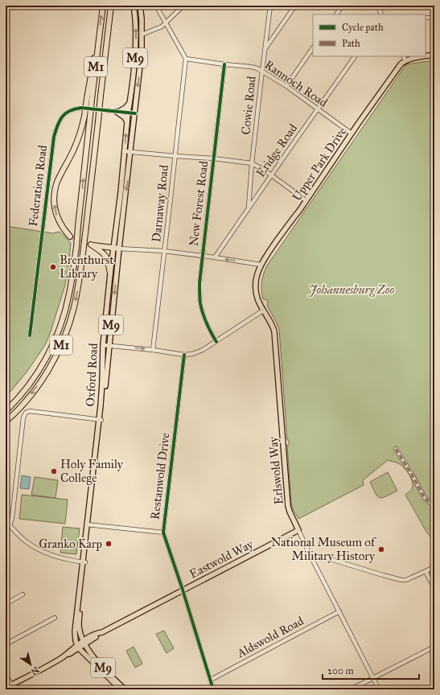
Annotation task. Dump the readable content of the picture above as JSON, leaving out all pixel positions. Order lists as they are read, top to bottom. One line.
{"streets":{"highway":["M1"],"main road":["M9","Upper Park Drive","Oxford Road","Erlswold Way","Eastwold Way"],"street":["Rannoch Road","Cowie Road","Eridge Road","Federation Road","Darnaway Road","New Forest Road","Restanwold Drive","Aldswold Road"]},"crossings":[["M9","Oxford Road"],["M9","Eastwold Way"],["Rannoch Road","Cowie Road"],["Rannoch Road","Eridge Road"],["Rannoch Road","Upper Park Drive"],["Rannoch Road","Darnaway Road"],["Rannoch Road","New Forest Road"],["Cowie Road","Eridge Road"],["Upper Park Drive","Erlswold Way"],["Federation Road","Oxford Road"],["Oxford Road","Eastwold Way"],["Erlswold Way","Eastwold Way"],["Erlswold Way","Aldswold Road"],["Restanwold Drive","Eastwold Way"],["Restanwold Drive","Aldswold Road"]],"parks":["Johannesburg Zoo"],"places":["Brenthurst Library","Holy Family College","Granko Karp","National Museum of Military History"],"legend":["Cycle path","Path"],"scale_bar":"200 m","north":"bottom right"}
